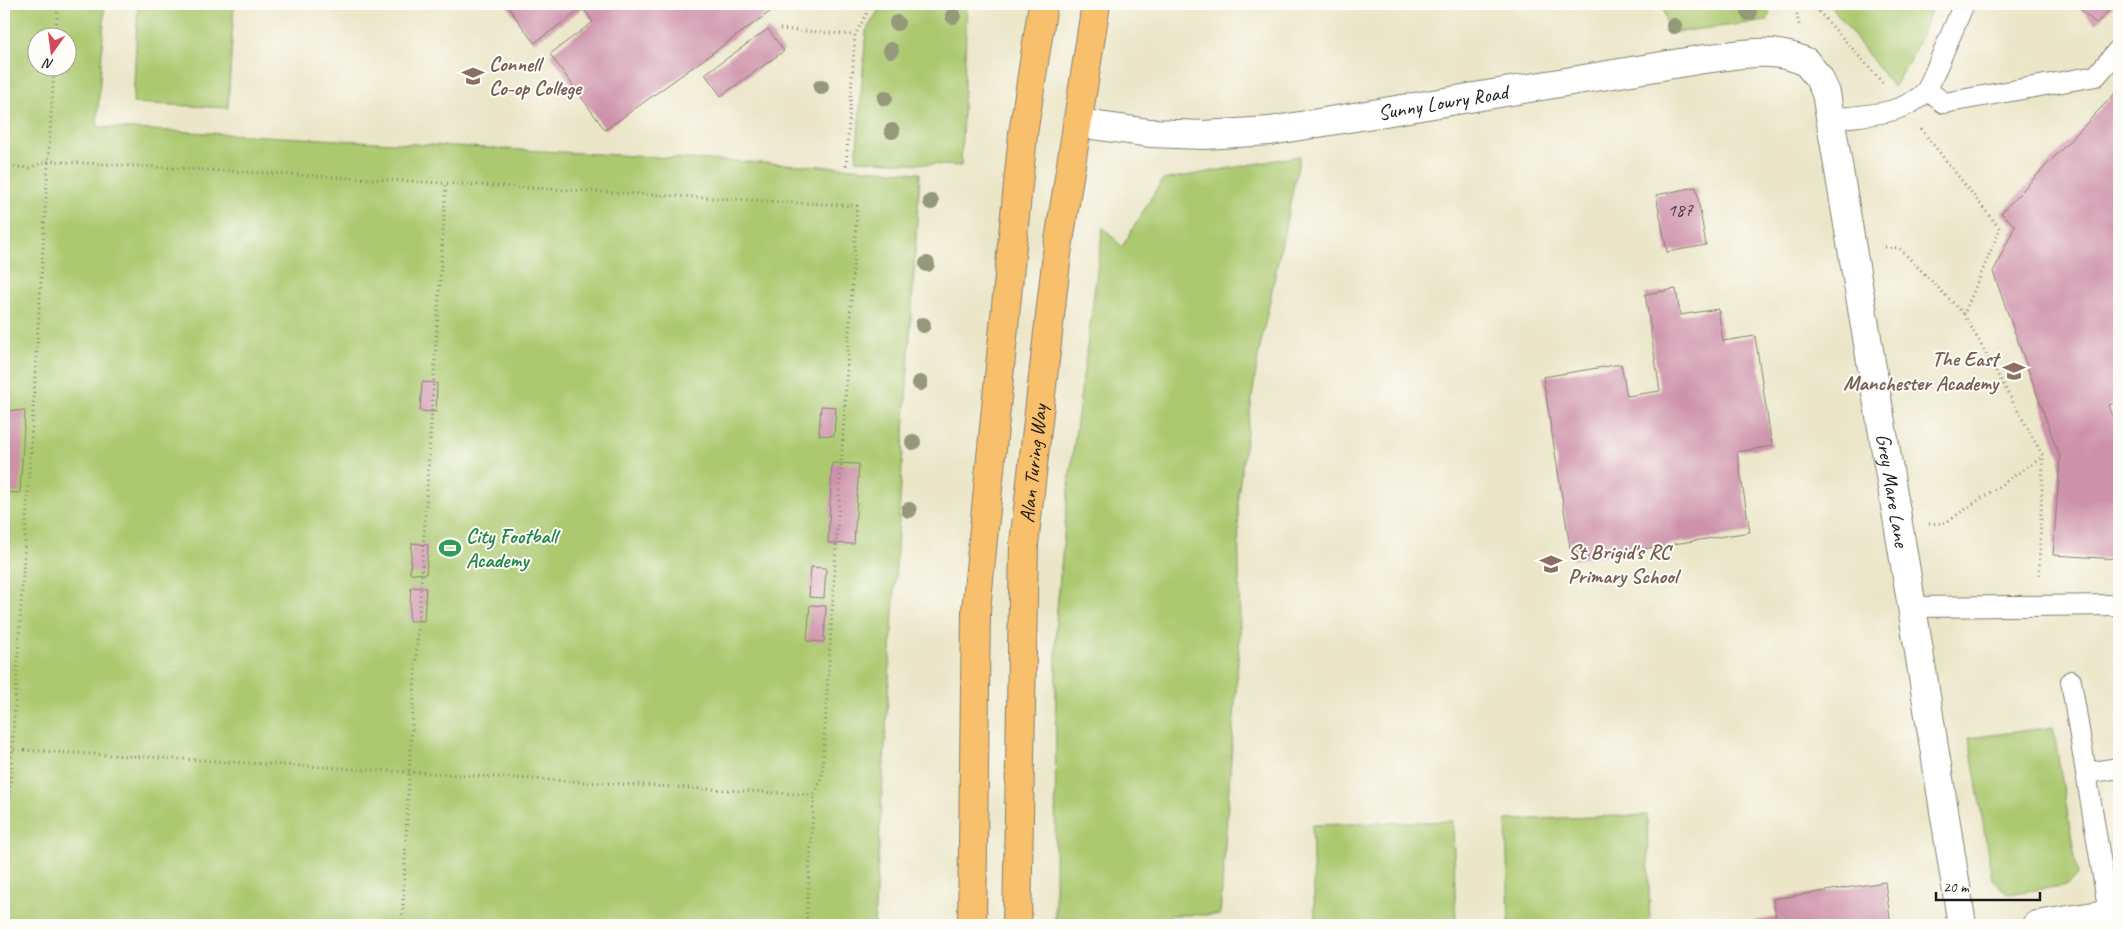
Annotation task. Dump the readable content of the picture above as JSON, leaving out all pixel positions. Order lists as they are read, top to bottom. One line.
{"streets":{"highway":["Alan Turing Way"],"street":["Sunny Lowry Road","Grey Mare Lane"]},"crossings":[["Sunny Lowry Road","Alan Turing Way"],["Sunny Lowry Road","Grey Mare Lane"]],"places":{"school or university":["Connell Co-op College","The East Manchester Academy","St Brigid's RC Primary School"],"sports":["City Football Academy"]},"house_numbers":["187"],"scale_bar":"20 m","north":"bottom"}
